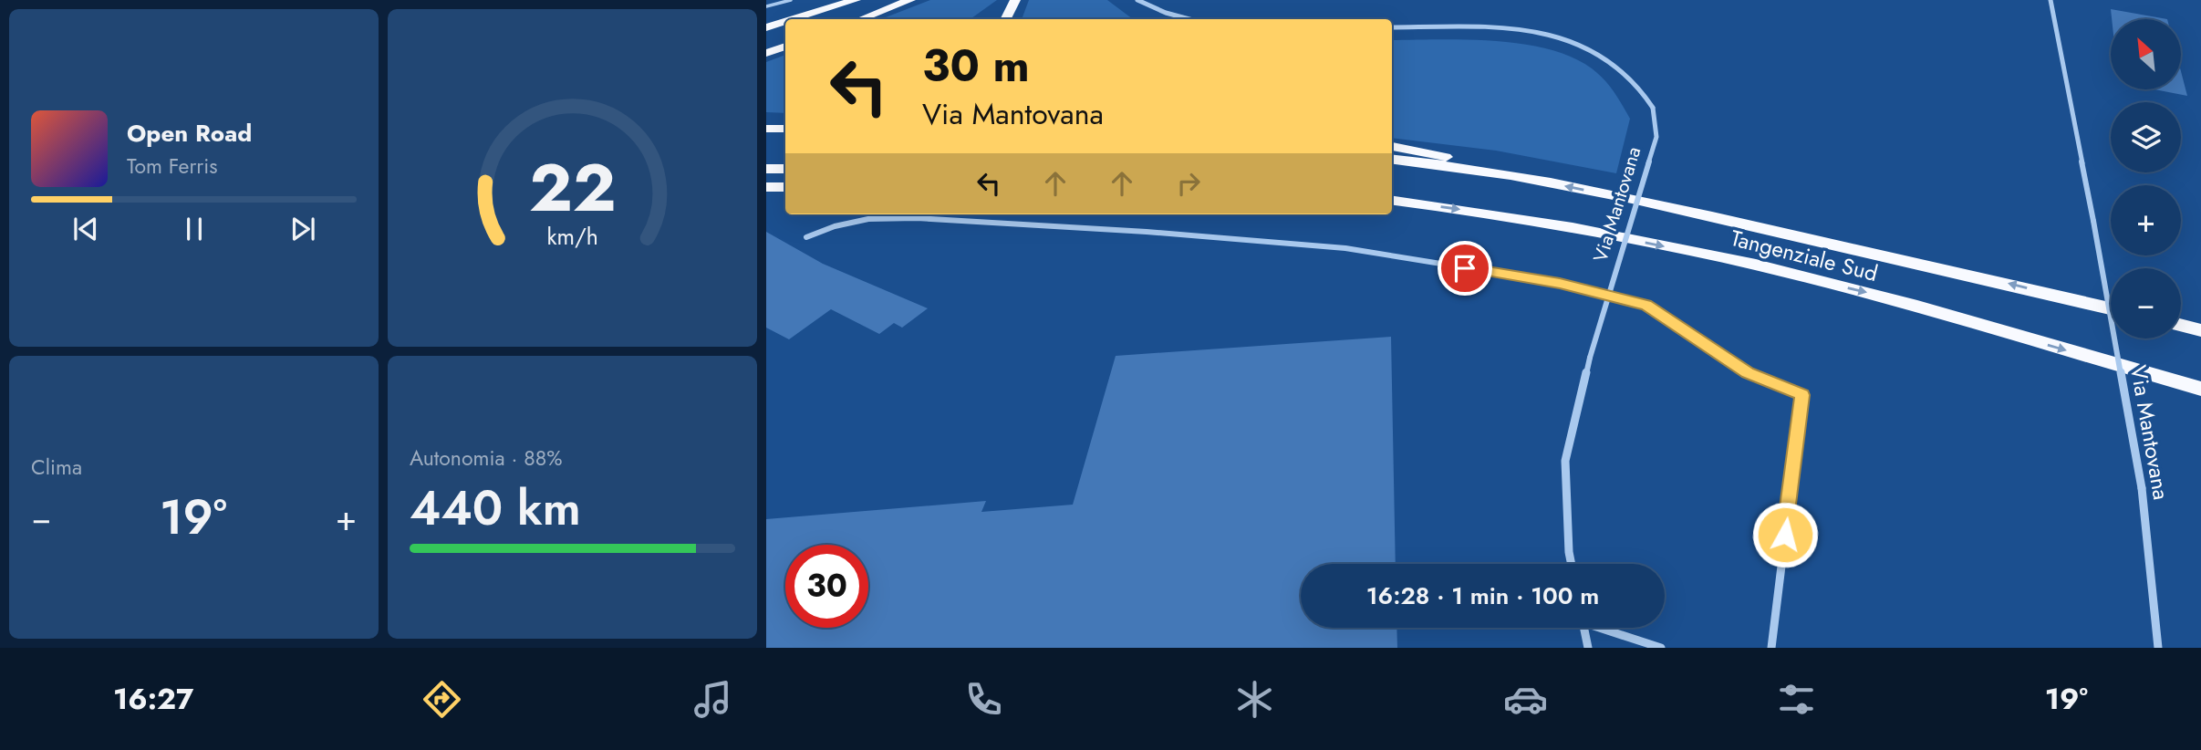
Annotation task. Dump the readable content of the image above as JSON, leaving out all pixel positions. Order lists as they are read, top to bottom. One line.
{"streets":{"highway":["Tangenziale Sud"],"street":["Via Mantovana"]},"north":"top left","page":{"map_buttons":["+","−"],"turn":["30 m","Via Mantovana"],"song":["Open Road","Tom Ferris"],"tile":["Clima",["Autonomia · 88%","440 km"]],"heat":["−","19°","+"],"limit":"30","trip":"16:28 · 1 min · 100 m","tabs":["16:27","19°"],"gauge":["22","km/h"]}}
